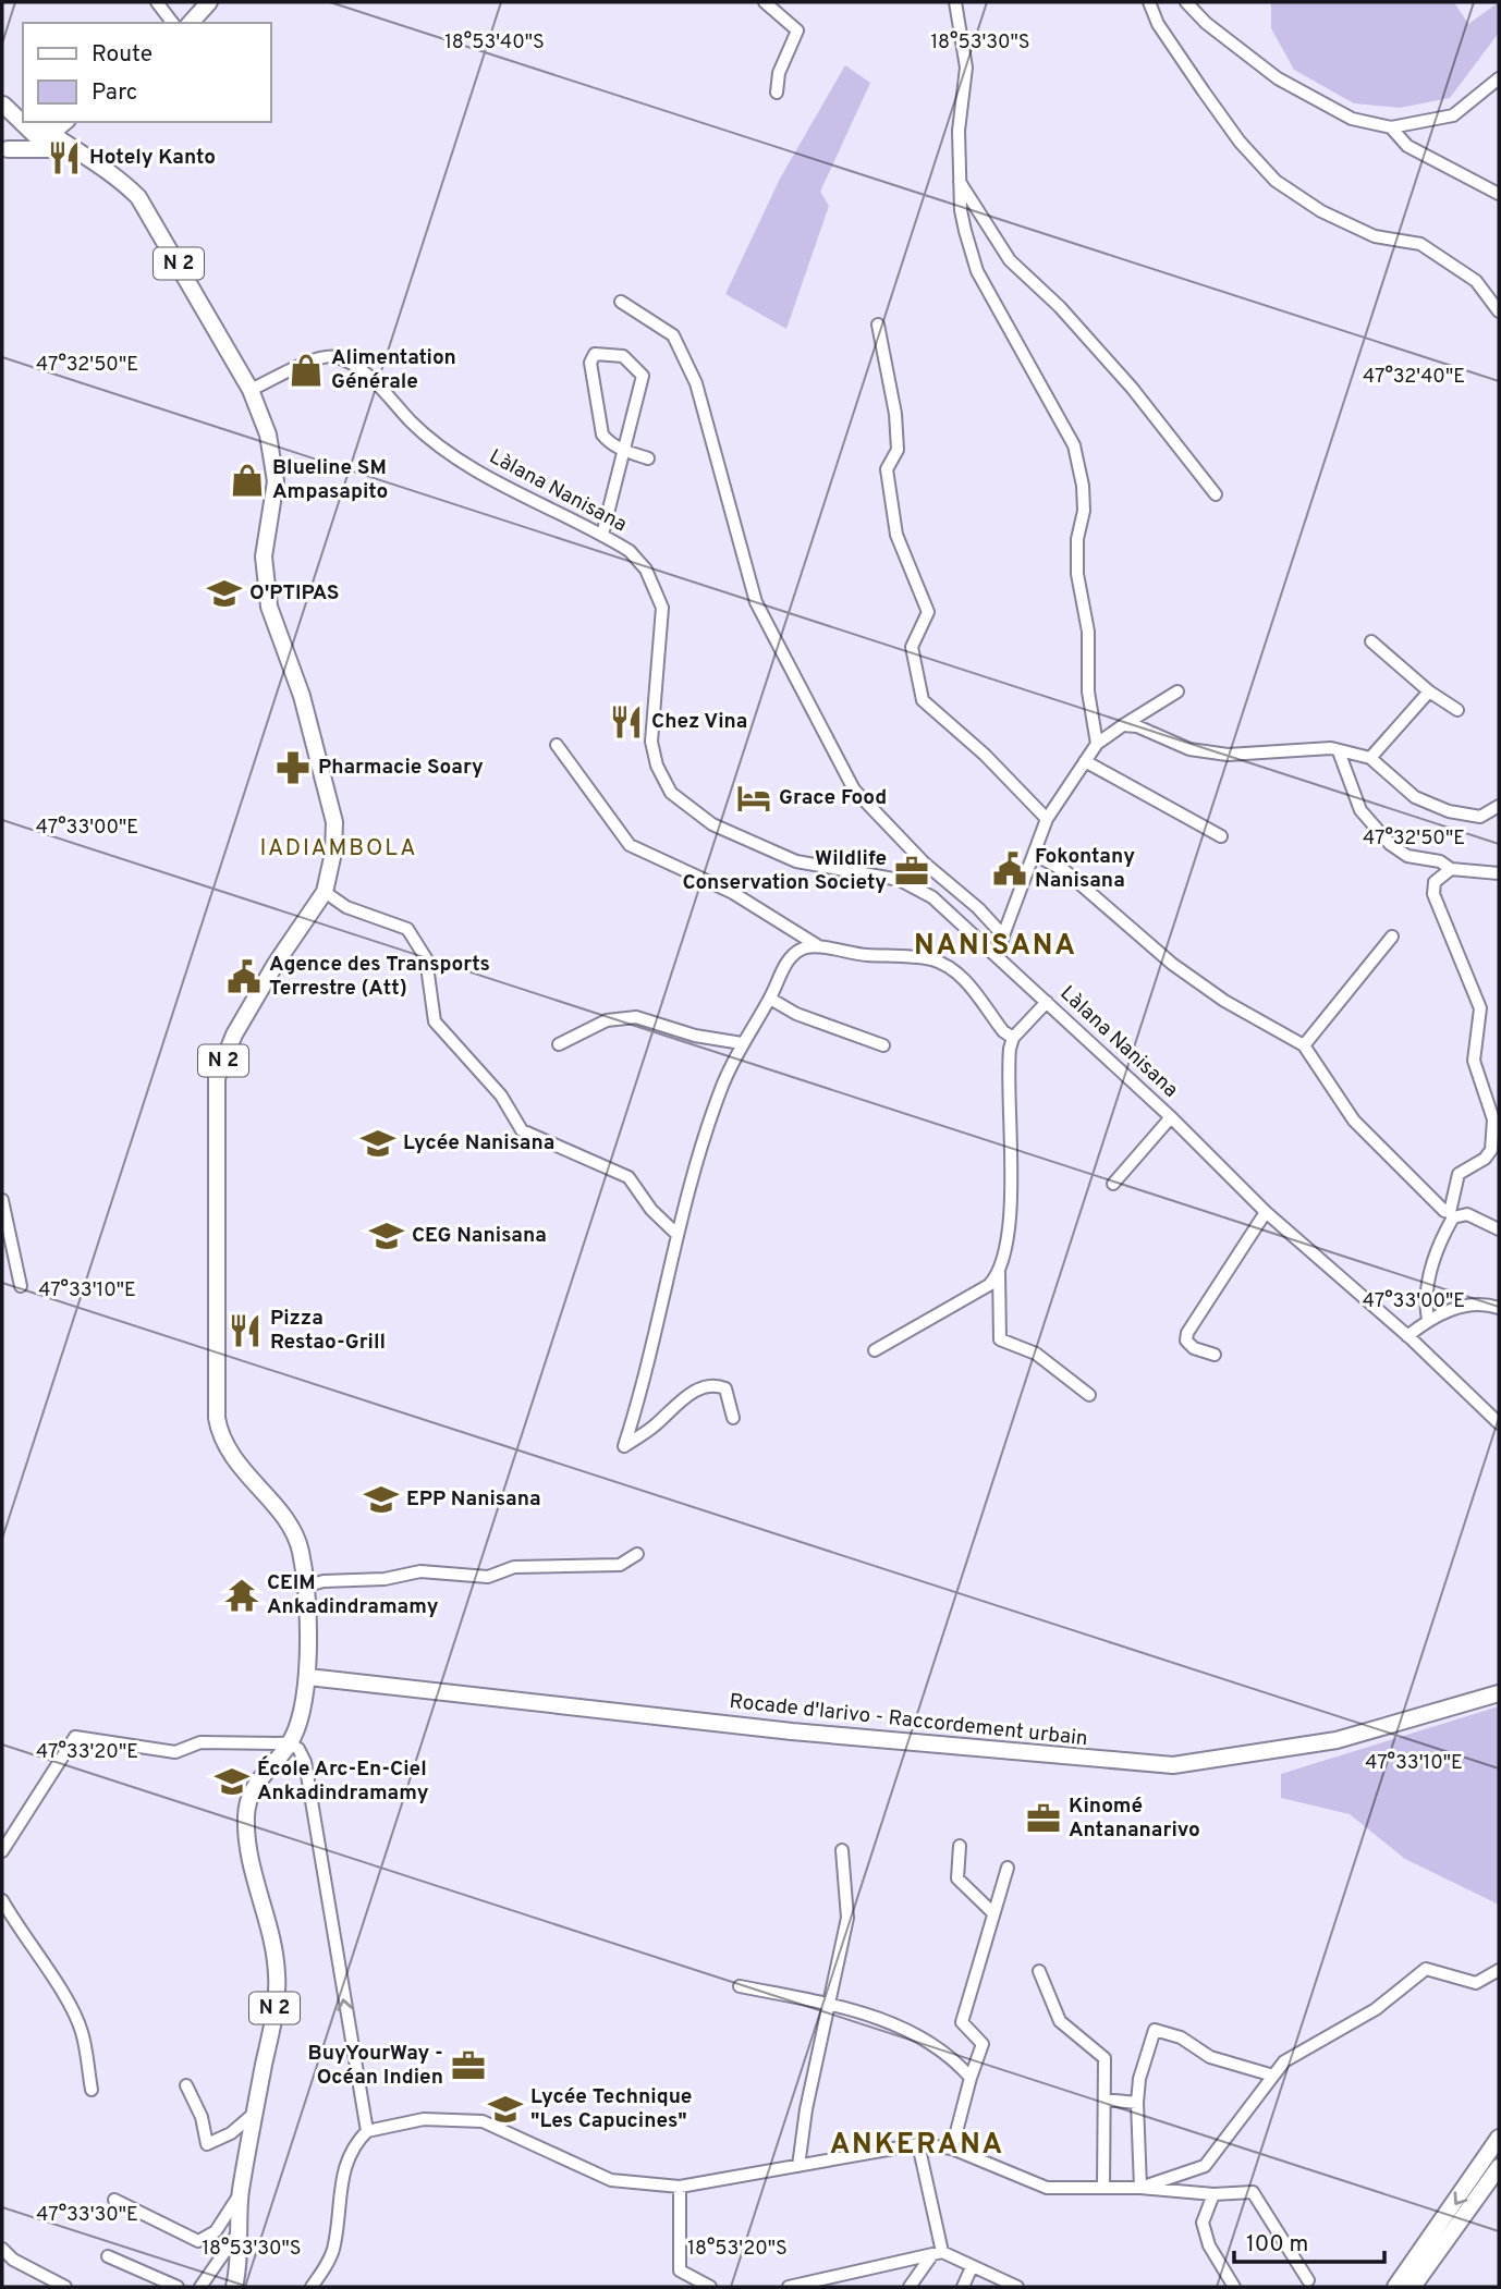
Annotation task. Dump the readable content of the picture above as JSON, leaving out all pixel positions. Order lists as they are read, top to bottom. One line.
{"streets":{"main road":["N 2","Rocade d'Iarivo - Raccordement urbain"],"street":["Làlana Nanisana"]},"crossings":[["N 2","Làlana Nanisana"],["N 2","Rocade d'Iarivo - Raccordement urbain"]],"districts":["IADIAMBOLA","NANISANA","ANKERANA"],"places":{"restaurant":["Hotely Kanto","Chez Vina","Pizza Restao-Grill"],"shop":["Alimentation Générale","Blueline SM Ampasapito"],"school or university":["O'PTIPAS","Lycée Nanisana","CEG Nanisana","EPP Nanisana","École Arc-En-Ciel Ankadindramamy","Lycée Technique \"Les Capucines\""],"pharmacy":["Pharmacie Soary"],"hotel":["Grace Food"],"public building":["Fokontany Nanisana","Agence des Transports Terrestre (Att)"],"office":["Wildlife Conservation Society","Kinomé Antananarivo","BuyYourWay - Océan Indien"],"temple":["CEIM Ankadindramamy"]},"legend":["Route","Parc"],"scale_bar":"100 m","coordinates":["18°53'40\"S","18°53'30\"S","47°32'50\"E","47°32'40\"E","47°33'00\"E","47°33'10\"E","47°33'20\"E","47°33'30\"E","18°53'20\"S"]}
